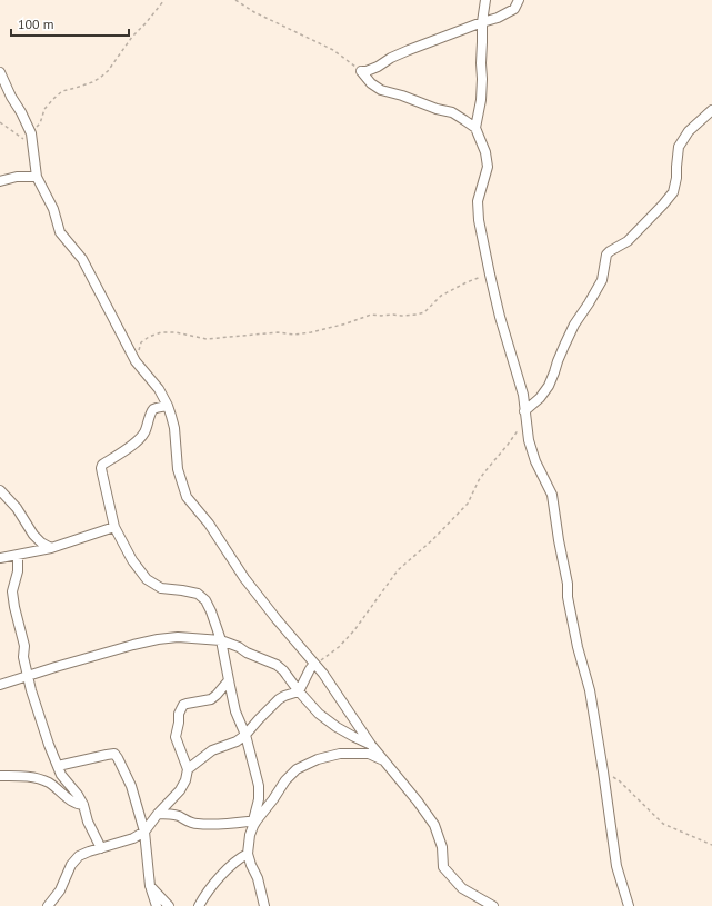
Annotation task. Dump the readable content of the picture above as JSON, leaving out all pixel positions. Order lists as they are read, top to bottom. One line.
{"scale_bar":"100 m"}
